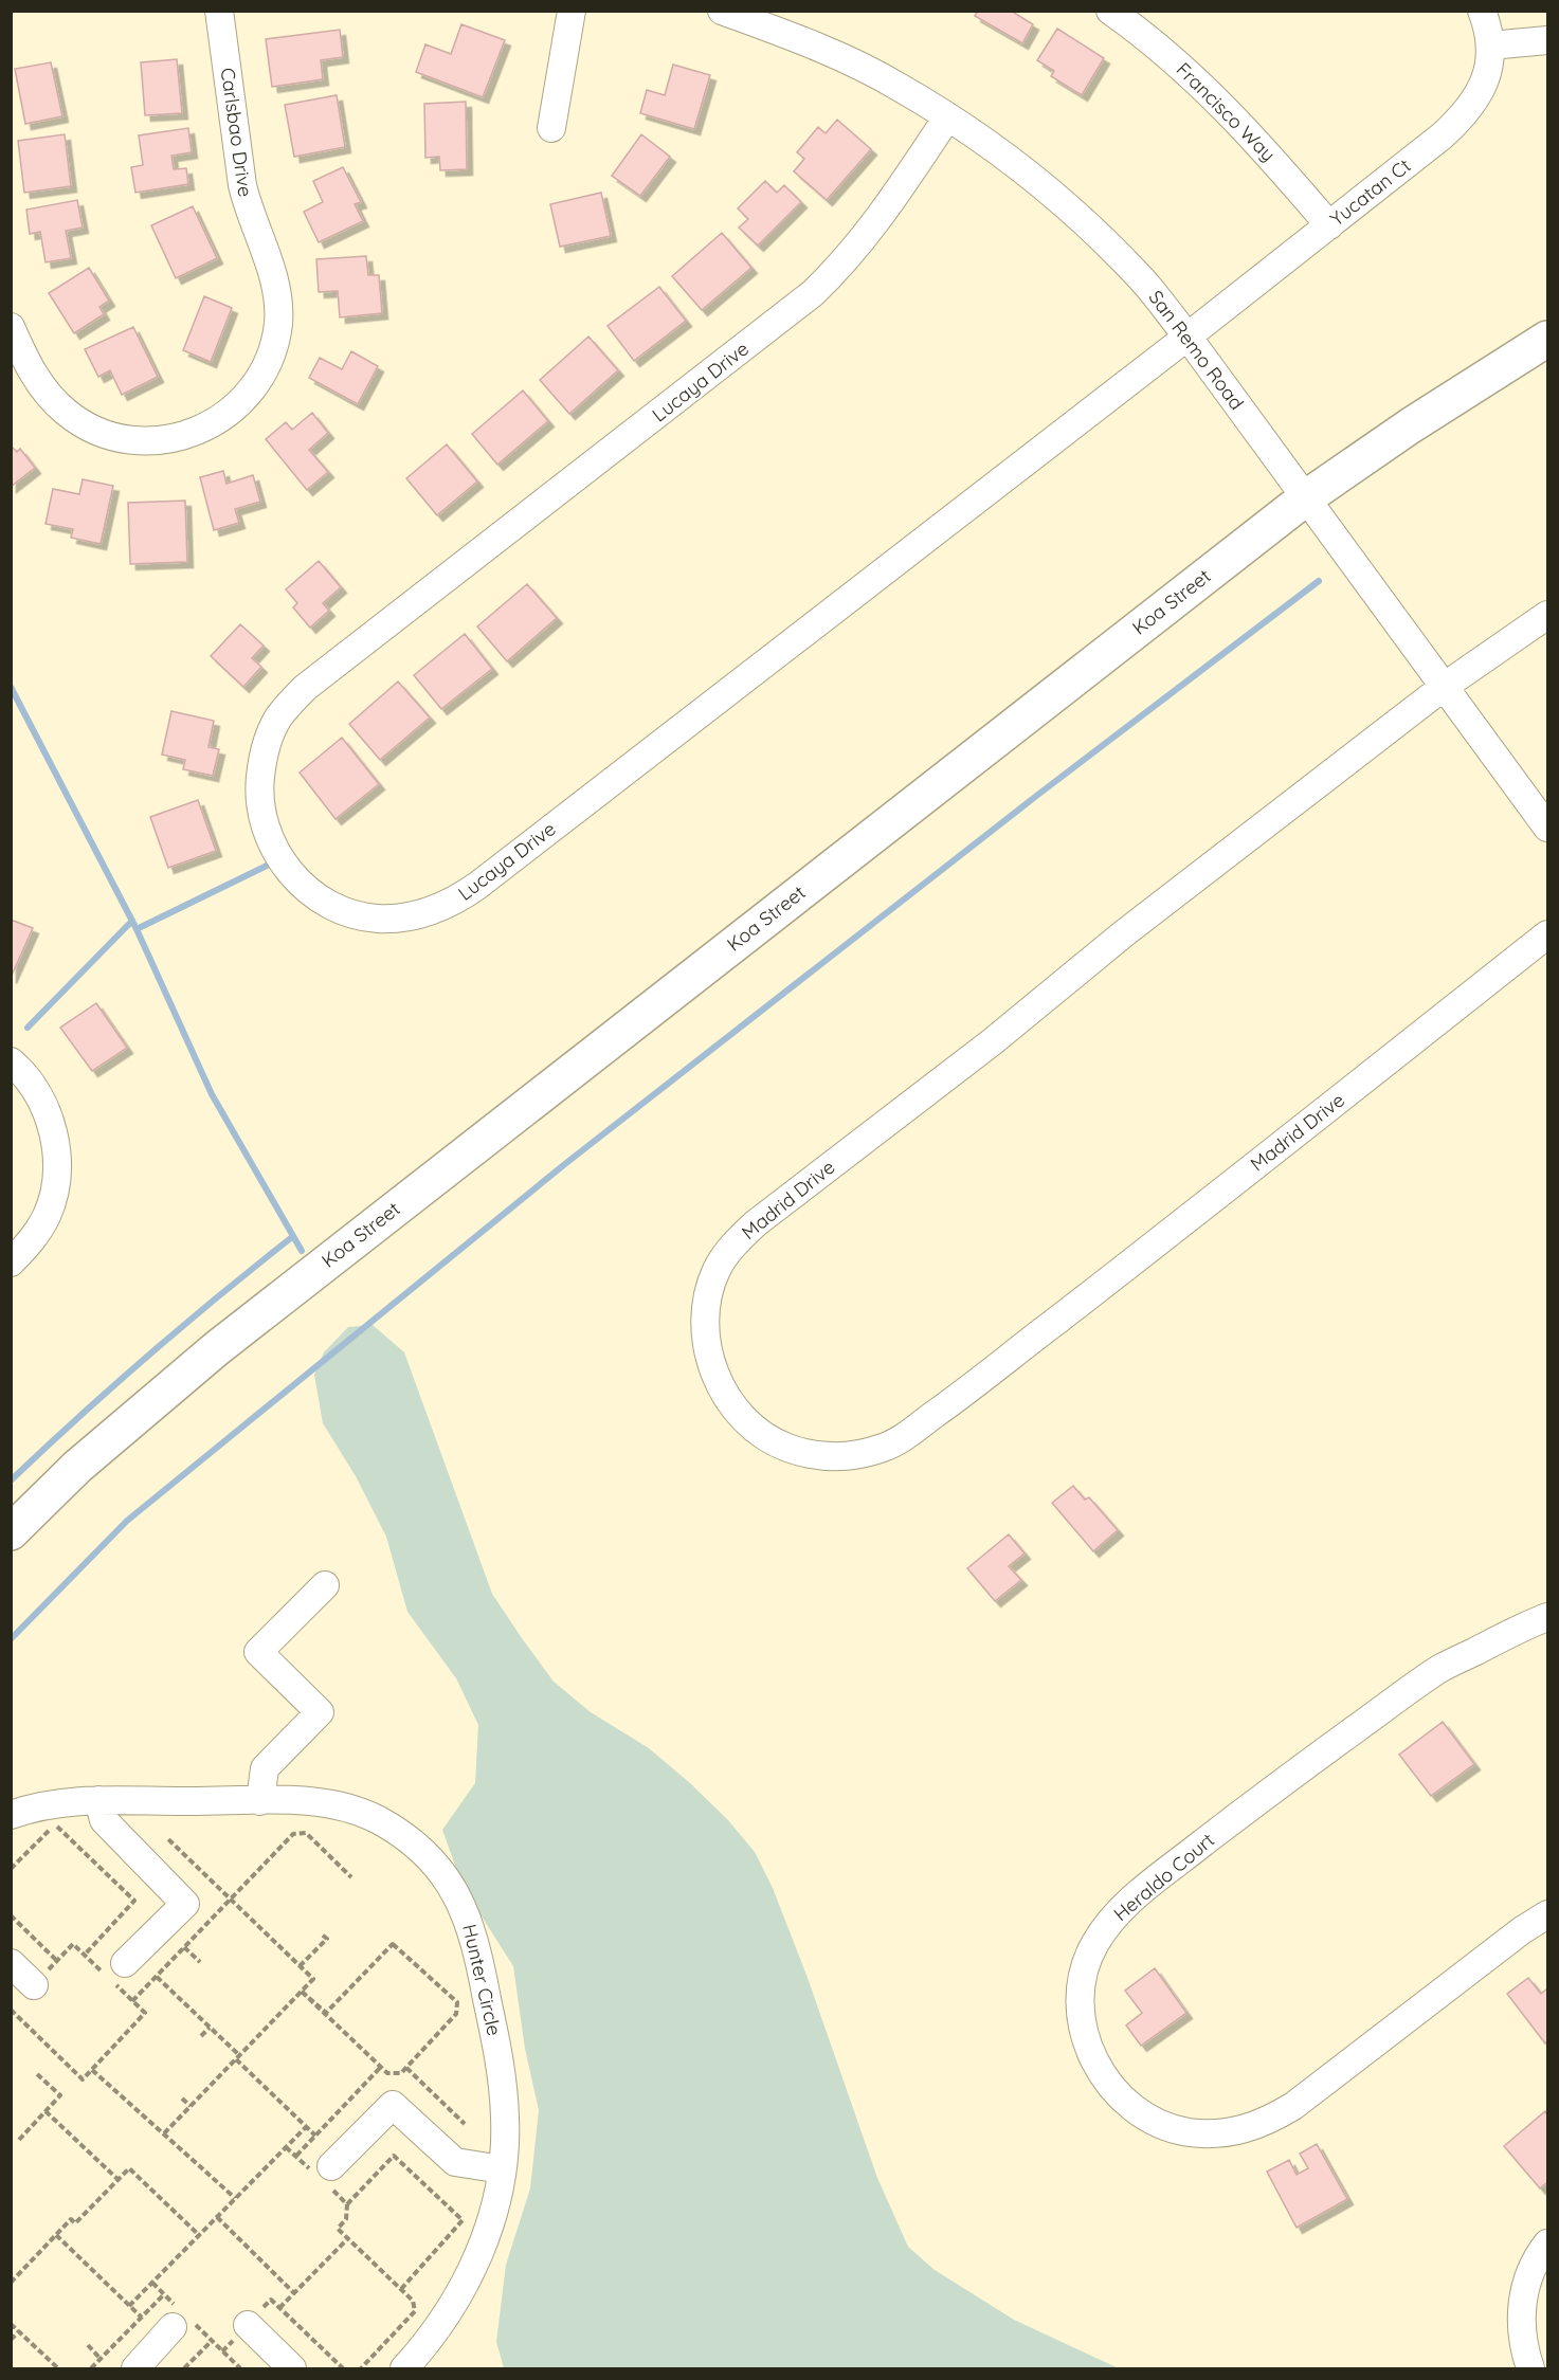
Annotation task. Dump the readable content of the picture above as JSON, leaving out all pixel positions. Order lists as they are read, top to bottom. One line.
{"streets":{"main road":["Koa Street"],"street":["Francisco Way","Carlsbao Drive","Yucatan Ct","San Remo Road","Lucaya Drive","Madrid Drive","Heraldo Court","Hunter Circle"]},"crossings":[["Francisco Way","Yucatan Ct"],["Yucatan Ct","San Remo Road"],["Yucatan Ct","Lucaya Drive"],["San Remo Road","Lucaya Drive"],["San Remo Road","Koa Street"],["San Remo Road","Madrid Drive"]]}
